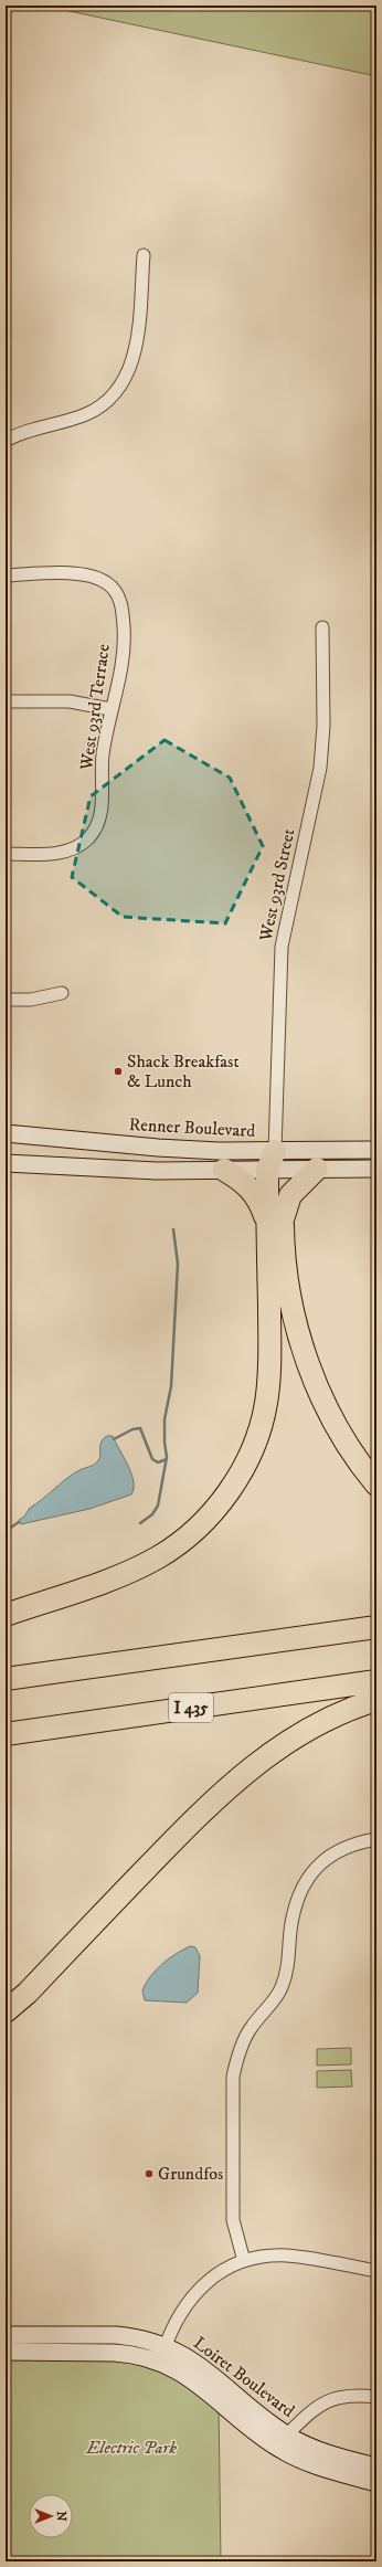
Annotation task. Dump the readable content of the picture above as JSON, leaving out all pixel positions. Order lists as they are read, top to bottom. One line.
{"streets":{"highway":["I 435"],"street":["West 93rd Terrace","West 93rd Street","Renner Boulevard","Loiret Boulevard"]},"crossings":[["West 93rd Street","Renner Boulevard"]],"parks":["Electric Park"],"places":["Shack Breakfast & Lunch","Grundfos"],"north":"right"}
